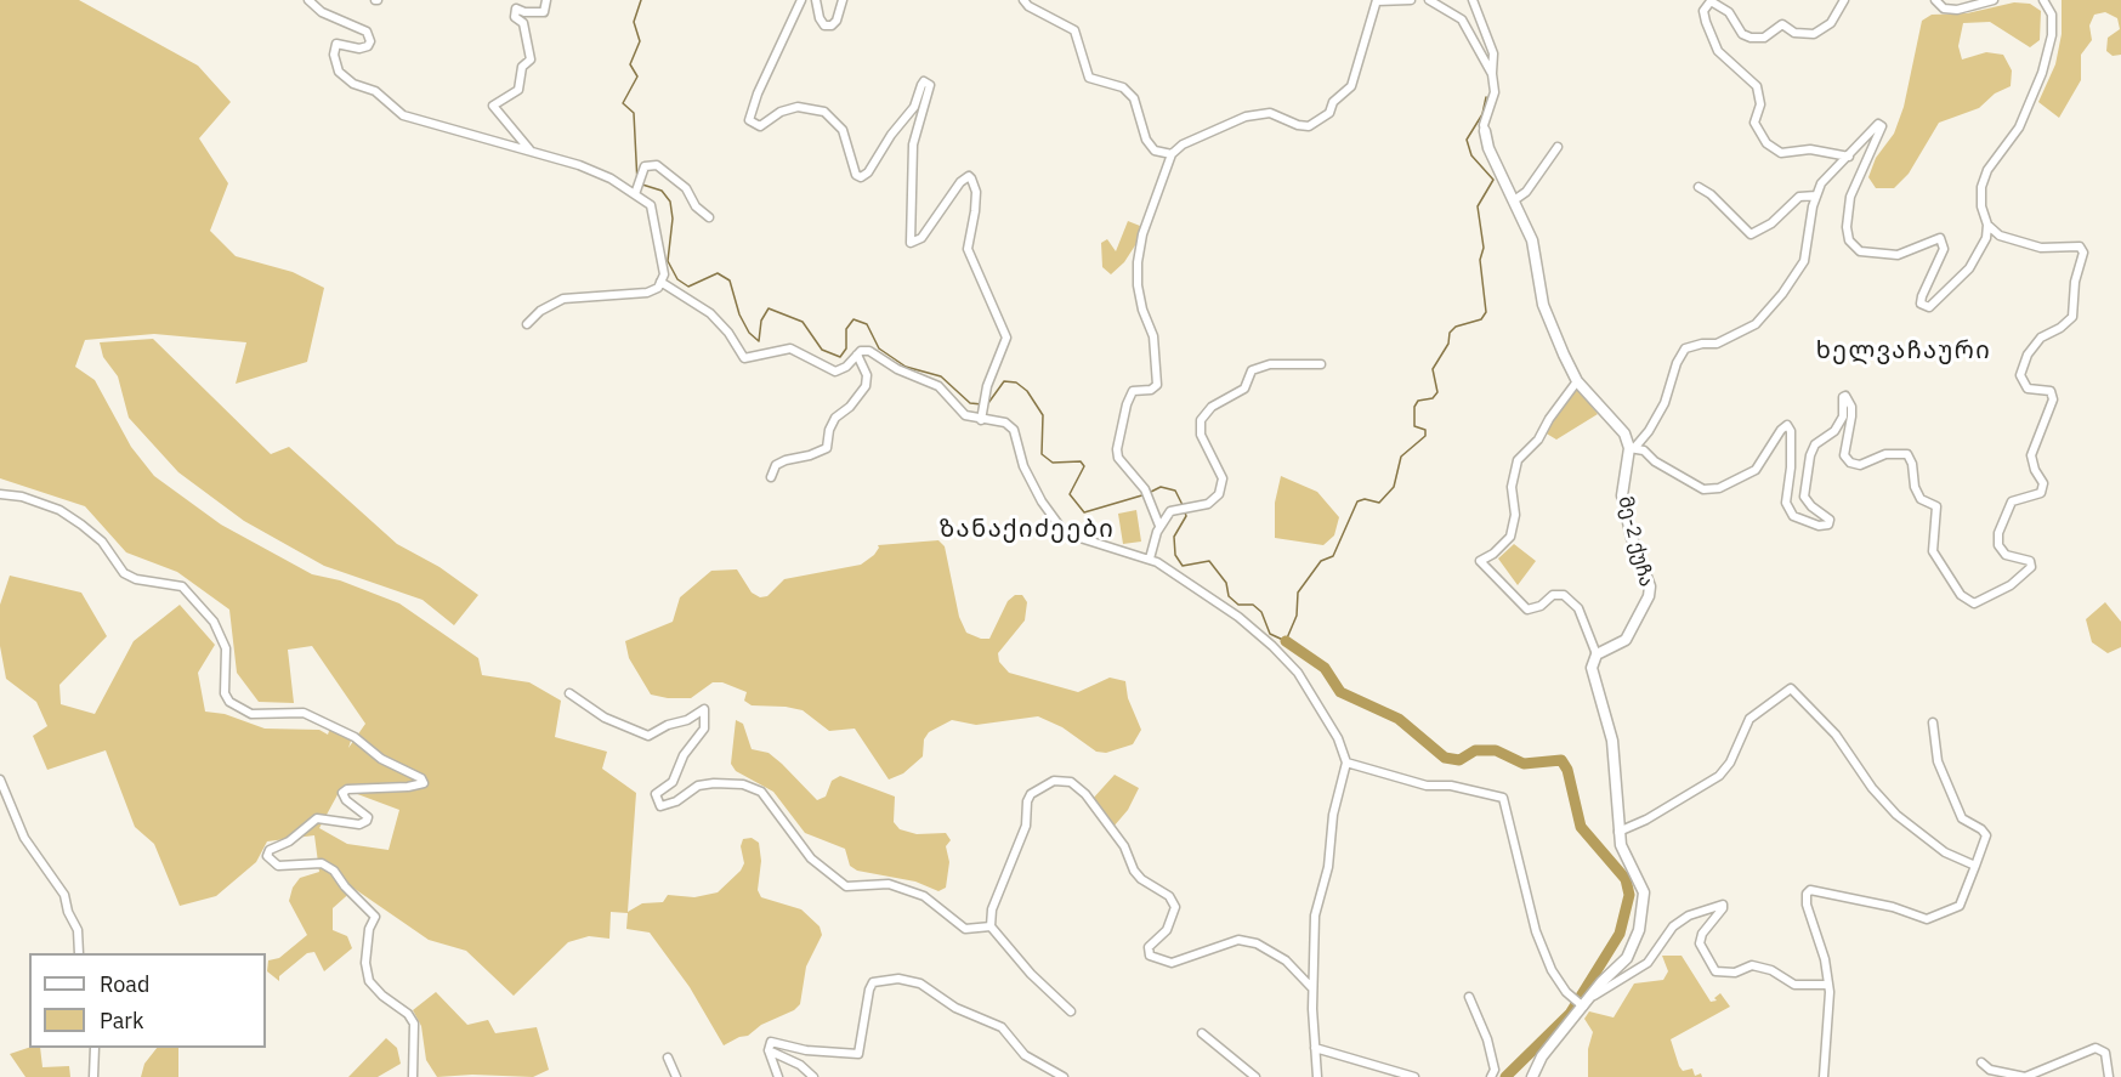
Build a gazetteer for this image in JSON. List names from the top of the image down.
{
  "streets": {
    "street": ["მე-2 ქუჩა"]
  },
  "districts": ["ხელვაჩაური", "ზანაქიძეები"],
  "legend": ["Road", "Park"]
}
